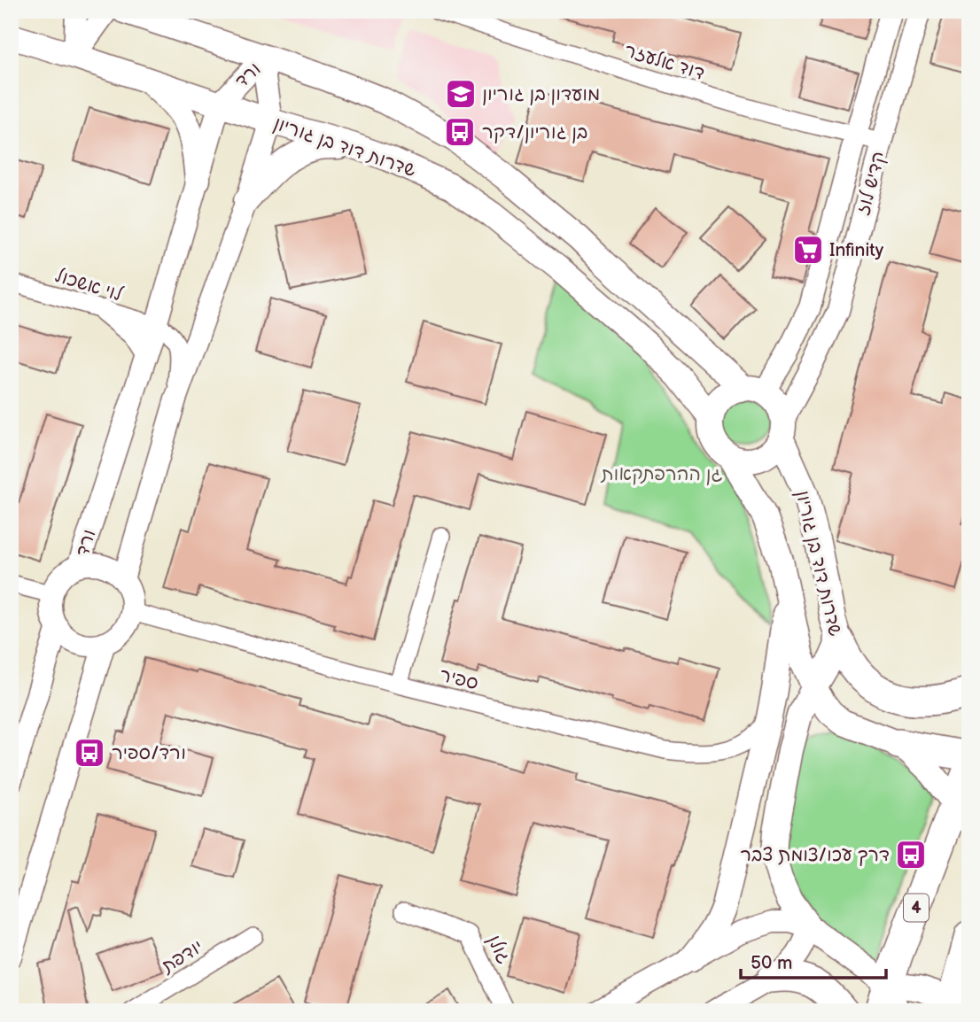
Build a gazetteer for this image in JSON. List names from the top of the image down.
{
  "streets": {
    "highway": ["4"],
    "main road": ["שדרות דוד בן גוריון"],
    "street": [
      "דוד אלעזר",
      "ורד",
      "קדיש לוז",
      "לוי אשכול",
      "ספיר",
      "גולן",
      "יודפת"
    ]
  },
  "crossings": [
    ["דוד אלעזר", "קדיש לוז"],
    ["ורד", "שדרות דוד בן גוריון"],
    ["ורד", "לוי אשכול"],
    ["ורד", "ספיר"],
    ["שדרות דוד בן גוריון", "קדיש לוז"],
    ["שדרות דוד בן גוריון", "4"]
  ],
  "parks": ["גן ההרפתקאות"],
  "places": {
    "school or university": ["מועדון בן גוריון"],
    "bus stop": ["בן גוריון/דקר", "ורד/ספיר", "דרך עכו/צומת צבר"],
    "supermarket": ["Infinity"]
  },
  "scale_bar": "50 m"
}
